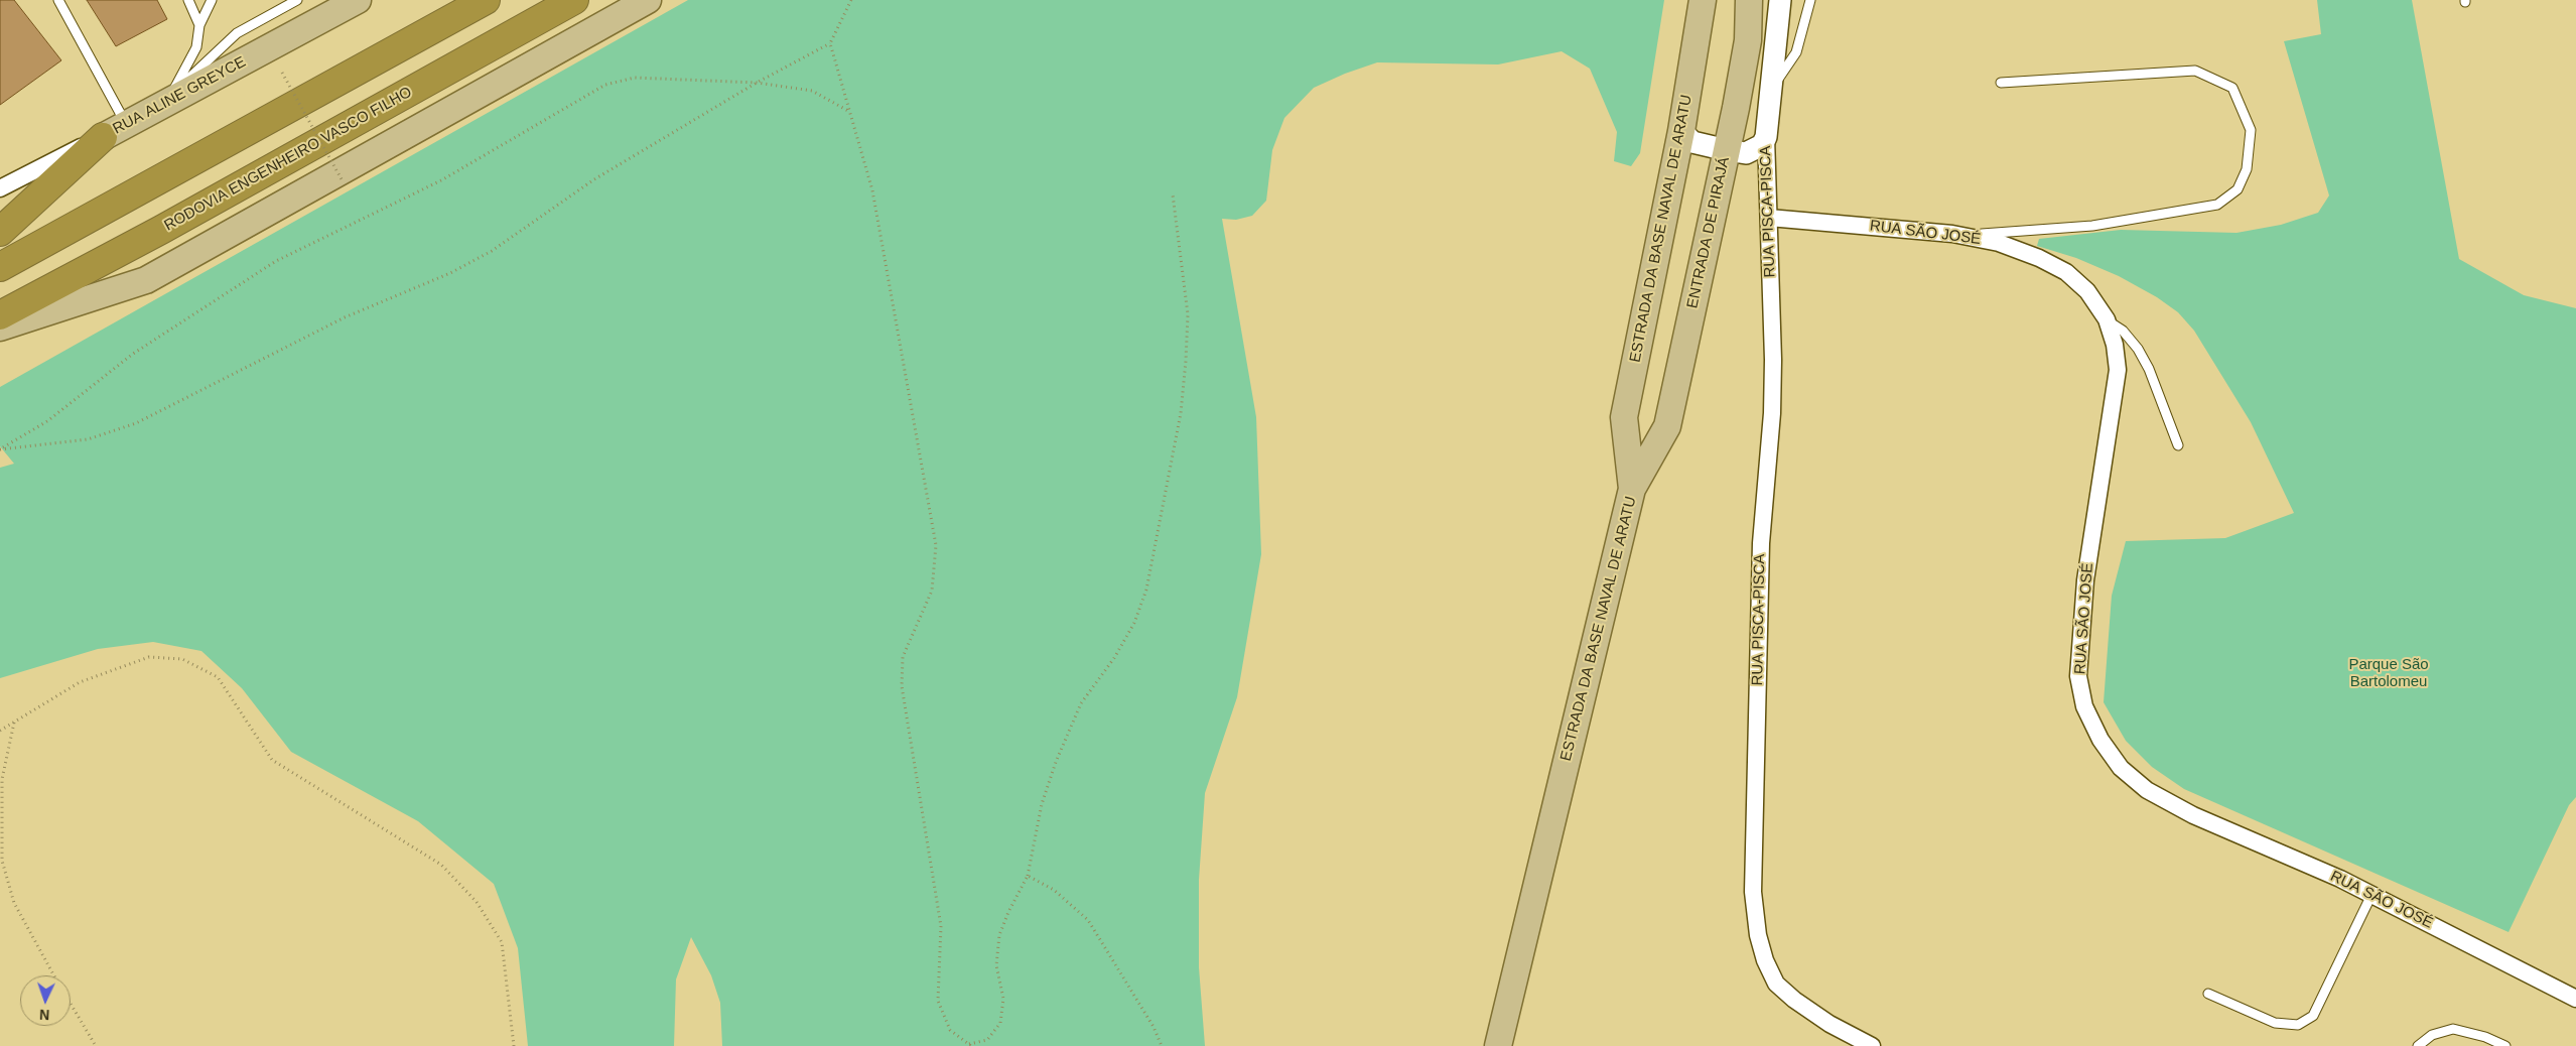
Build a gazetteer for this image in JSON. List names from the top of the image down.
{
  "streets": {
    "highway": ["RODOVIA ENGENHEIRO VASCO FILHO"],
    "main road": ["RUA ALINE GREYCE", "ESTRADA DA BASE NAVAL DE ARATU", "ENTRADA DE PIRAJÁ"],
    "street": ["RUA PISCA-PISCA", "RUA SÃO JOSÉ"]
  },
  "crossings": [
    ["RUA PISCA-PISCA", "ENTRADA DE PIRAJÁ"],
    ["RUA PISCA-PISCA", "RUA SÃO JOSÉ"],
    ["ESTRADA DA BASE NAVAL DE ARATU", "ENTRADA DE PIRAJÁ"]
  ],
  "parks": ["Parque São Bartolomeu"],
  "north": "bottom"
}
